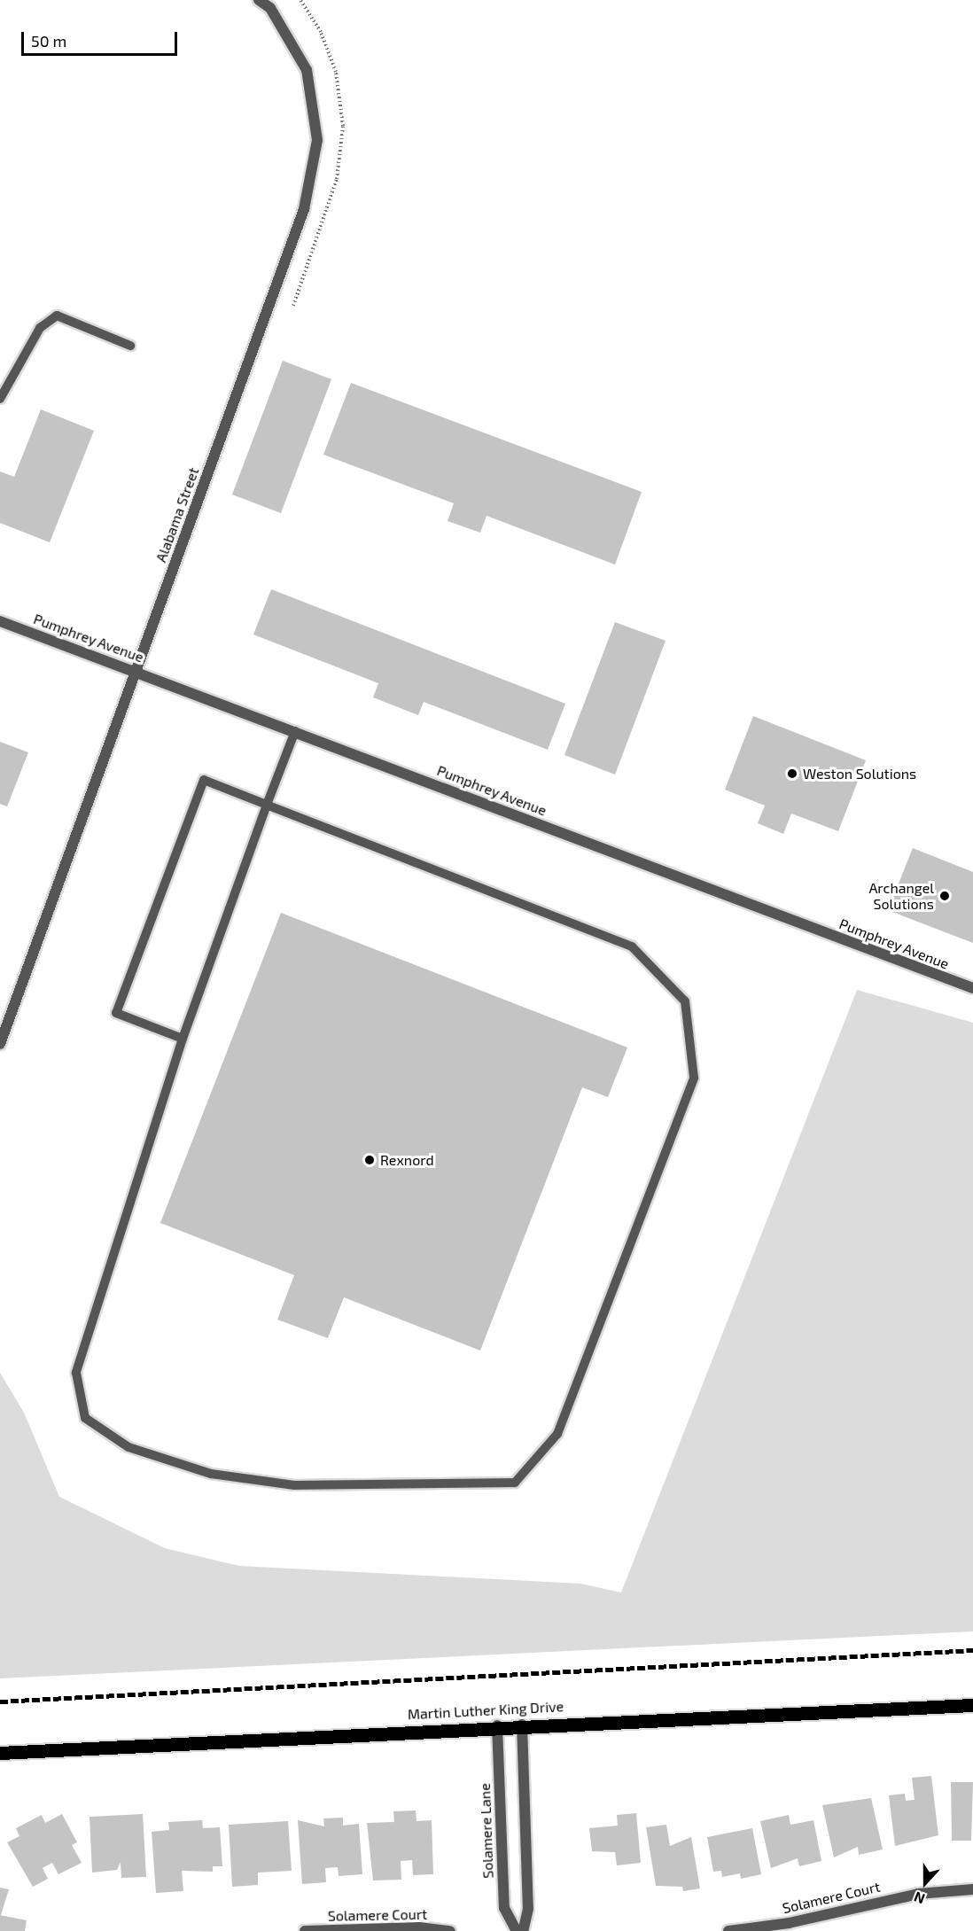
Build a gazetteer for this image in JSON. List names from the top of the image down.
{
  "streets": {
    "main road": ["Martin Luther King Drive"],
    "street": [
      "Alabama Street",
      "Pumphrey Avenue",
      "Solamere Lane",
      "Solamere Court"
    ]
  },
  "crossings": [
    ["Alabama Street", "Pumphrey Avenue"],
    ["Martin Luther King Drive", "Solamere Lane"]
  ],
  "places": ["Weston Solutions", "Archangel Solutions", "Rexnord"],
  "scale_bar": "50 m",
  "north": "bottom"
}
